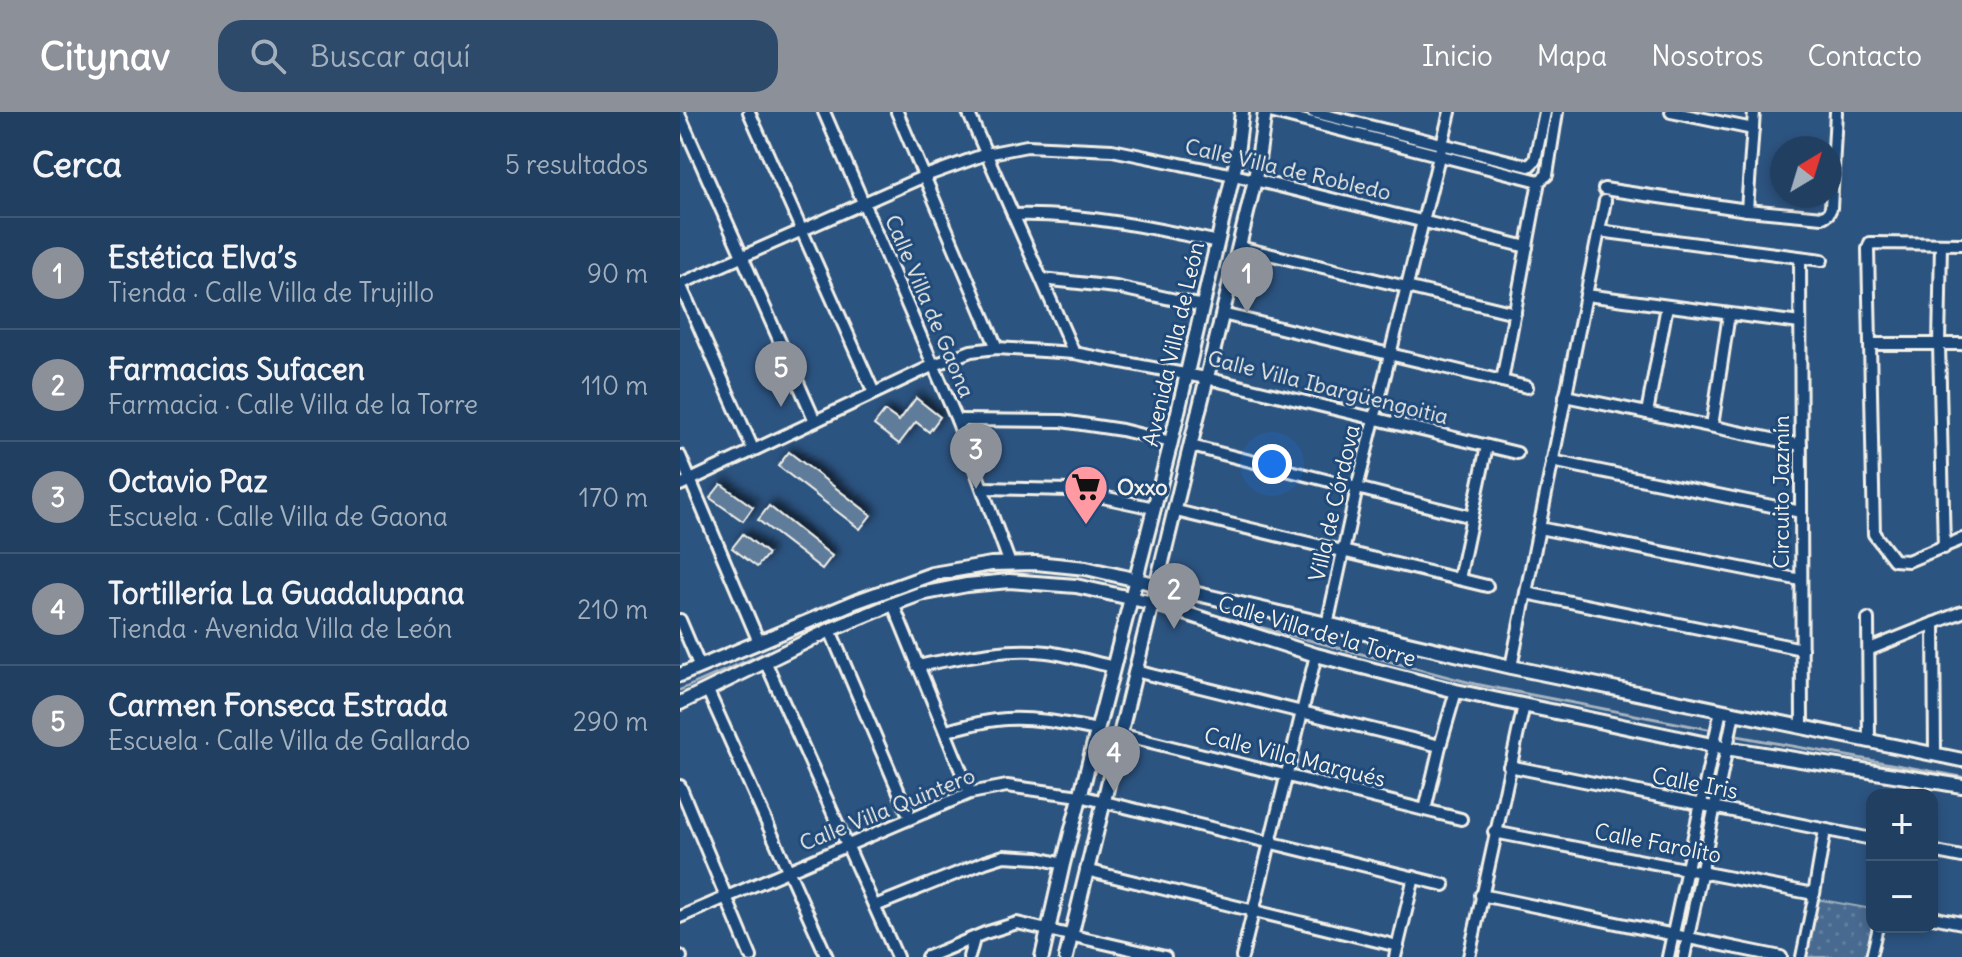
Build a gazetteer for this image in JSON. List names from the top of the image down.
{
  "streets": {
    "street": [
      "Calle Villa de Robledo",
      "Calle Villa de Gaona",
      "Avenida Villa de León",
      "Calle Villa Ibargüengoitia",
      "Circuito Jazmín",
      "Villa de Córdova",
      "Calle Villa de la Torre",
      "Calle Villa Marqués",
      "Calle Iris",
      "Calle Villa Quintero",
      "Calle Farolito"
    ]
  },
  "crossings": [
    ["Calle Villa de Robledo", "Calle Villa de Gaona"],
    ["Calle Villa de Robledo", "Avenida Villa de León"],
    ["Calle Villa de Robledo", "Villa de Córdova"],
    ["Calle Villa de Gaona", "Calle Villa Ibargüengoitia"],
    ["Calle Villa de Gaona", "Calle Villa de la Torre"],
    ["Avenida Villa de León", "Calle Villa Ibargüengoitia"],
    ["Avenida Villa de León", "Calle Villa de la Torre"],
    ["Avenida Villa de León", "Calle Villa Marqués"],
    ["Avenida Villa de León", "Calle Villa Quintero"],
    ["Calle Villa Ibargüengoitia", "Villa de Córdova"],
    ["Circuito Jazmín", "Calle Villa de la Torre"],
    ["Villa de Córdova", "Calle Villa de la Torre"]
  ],
  "places": {
    "supermarket": ["Oxxo"]
  },
  "north": "top right",
  "page": {
    "header": "Citynav",
    "search": "Buscar aquí",
    "nav": [
      "Inicio",
      "Mapa",
      "Nosotros",
      "Contacto"
    ],
    "heading": ["Cerca", "5 resultados"],
    "list": [
      {
        "mark": "1",
        "name": "Estética Elva’s",
        "note": "Tienda · Calle Villa de Trujillo",
        "value": "90 m"
      },
      {
        "mark": "2",
        "name": "Farmacias Sufacen",
        "note": "Farmacia · Calle Villa de la Torre",
        "value": "110 m"
      },
      {
        "mark": "3",
        "name": "Octavio Paz",
        "note": "Escuela · Calle Villa de Gaona",
        "value": "170 m"
      },
      {
        "mark": "4",
        "name": "Tortillería La Guadalupana",
        "note": "Tienda · Avenida Villa de León",
        "value": "210 m"
      },
      {
        "mark": "5",
        "name": "Carmen Fonseca Estrada",
        "note": "Escuela · Calle Villa de Gallardo",
        "value": "290 m"
      }
    ],
    "pins": [
      "1",
      "5",
      "3",
      "2",
      "4"
    ],
    "map_buttons": ["+", "−"]
  }
}
